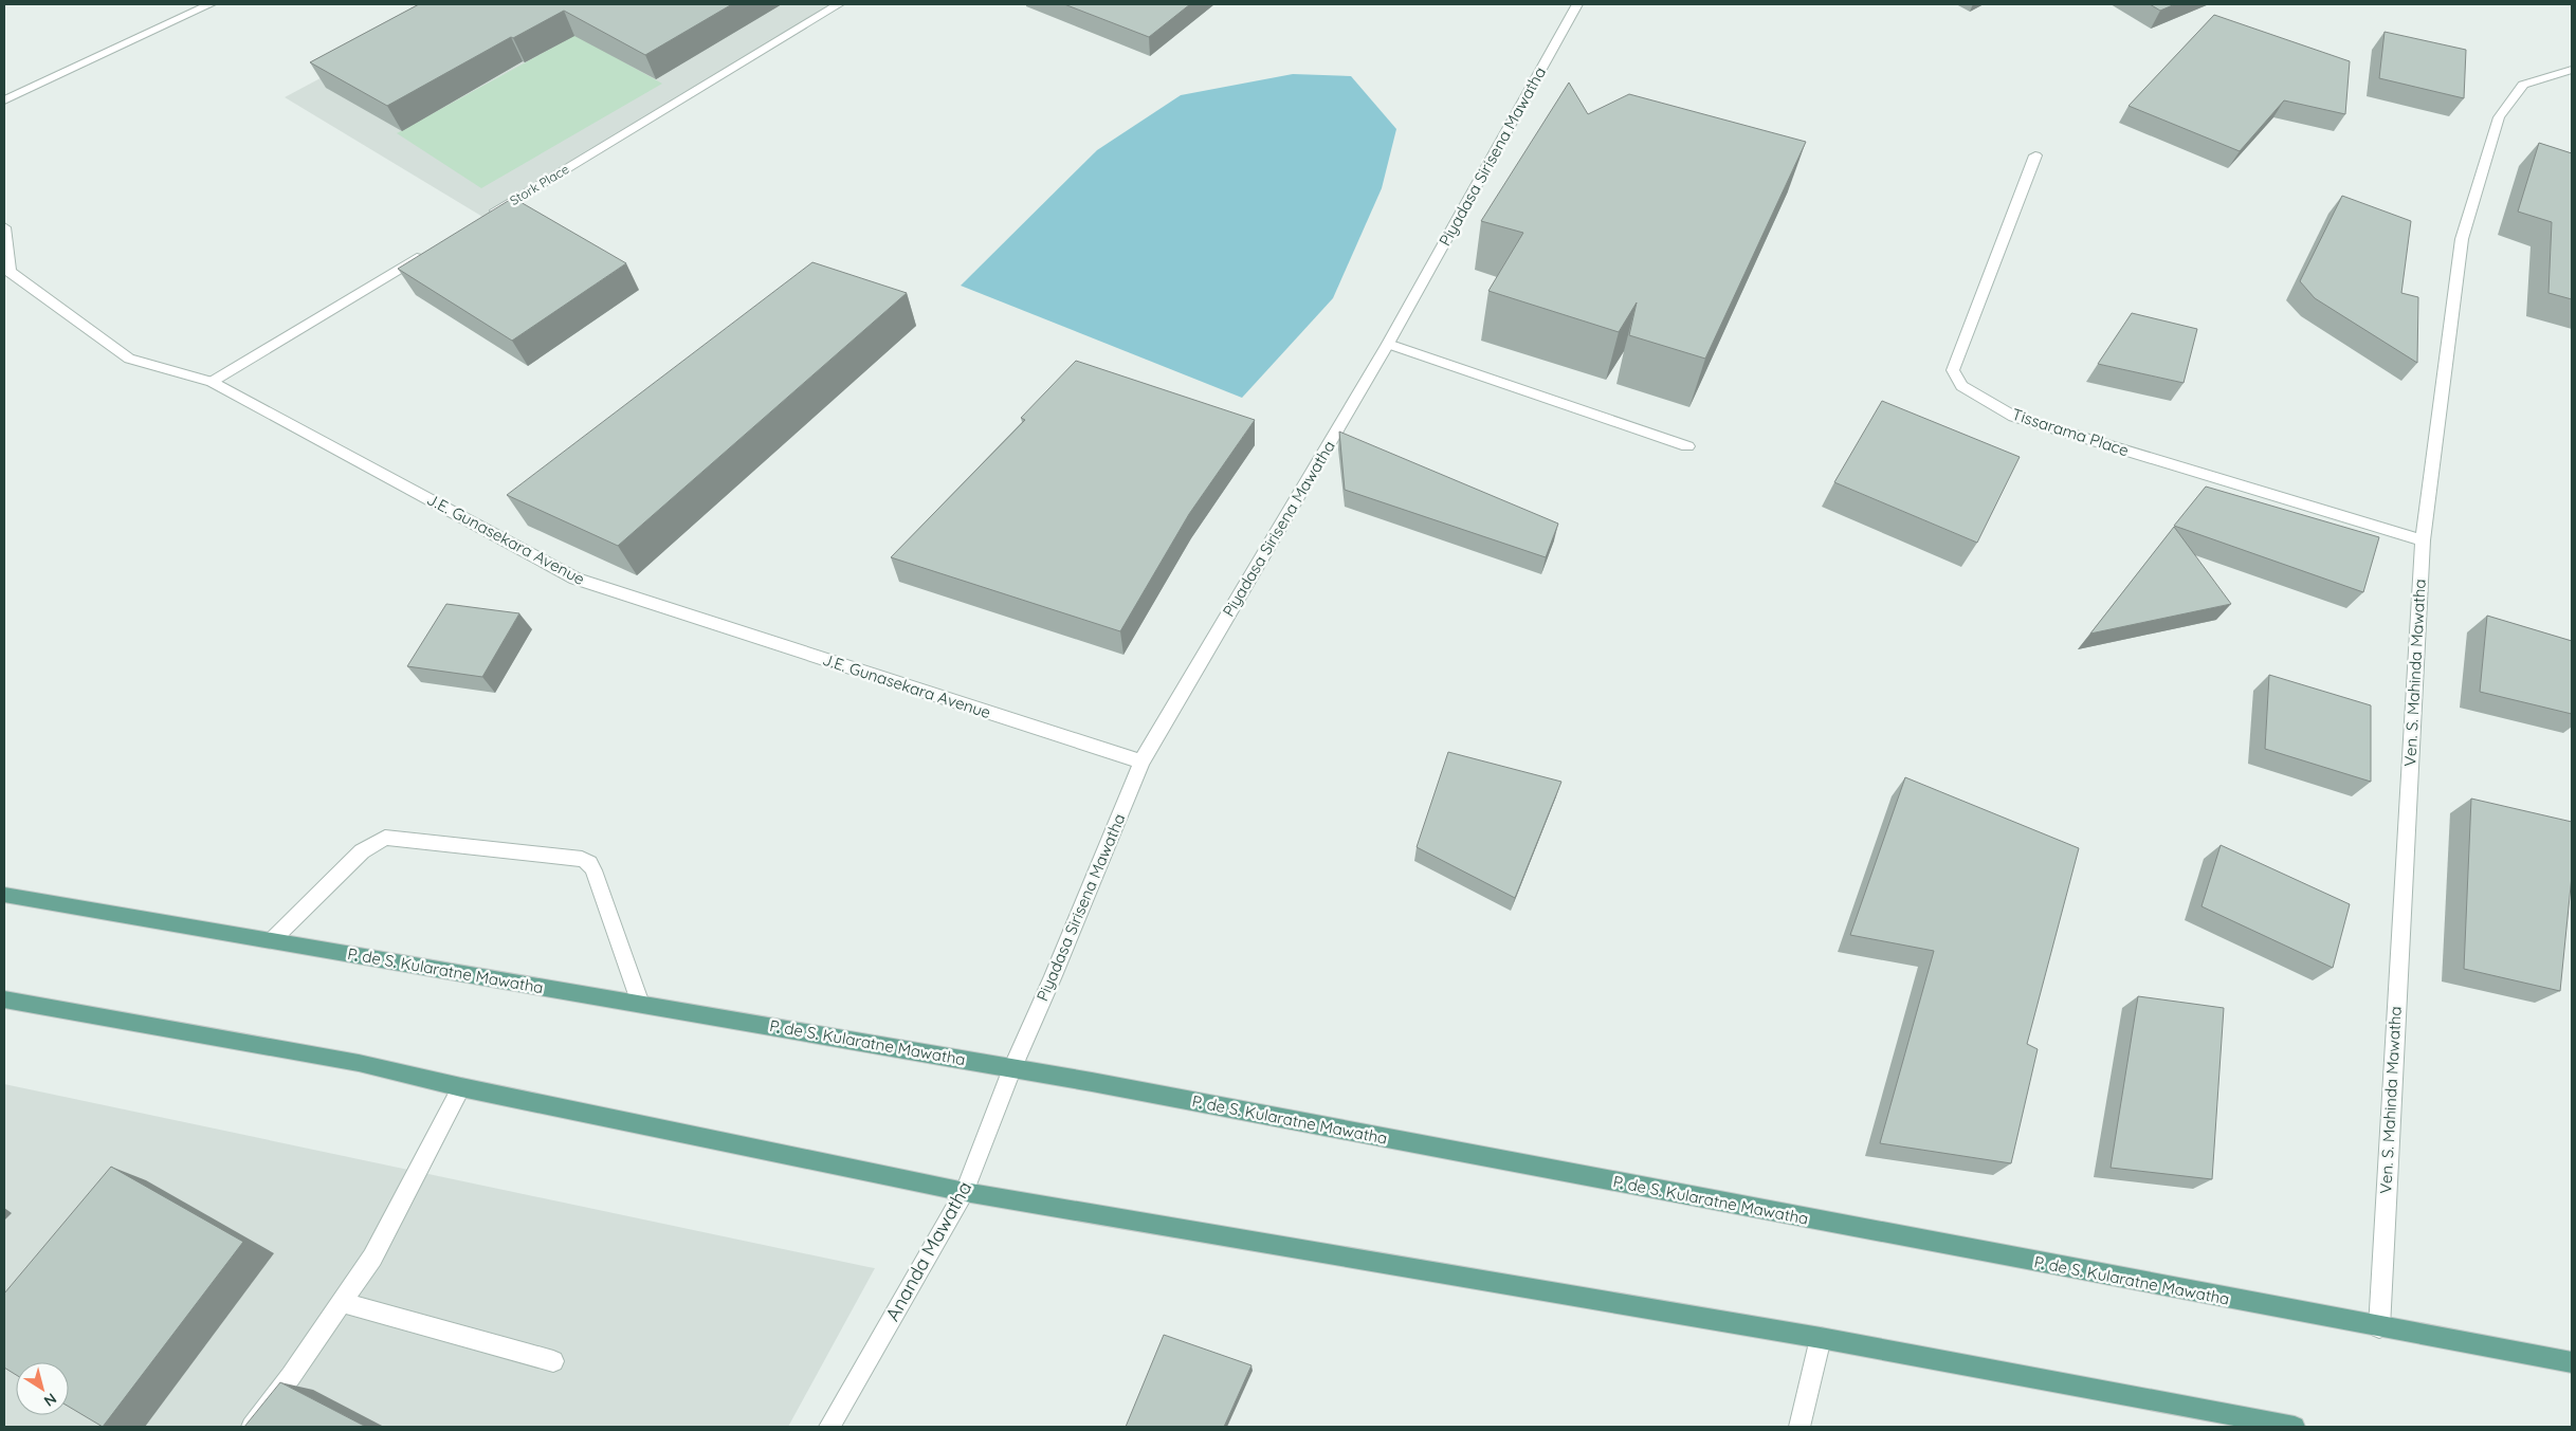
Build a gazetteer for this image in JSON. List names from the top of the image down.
{
  "streets": {
    "main road": ["P. de S. Kularatne Mawatha"],
    "street": [
      "Piyadasa Sirisena Mawatha",
      "Stork Place",
      "Tissarama Place",
      "J.E. Gunasekara Avenue",
      "Ven. S. Mahinda Mawatha",
      "Ananda Mawatha"
    ]
  },
  "crossings": [
    ["Piyadasa Sirisena Mawatha", "J.E. Gunasekara Avenue"],
    ["Piyadasa Sirisena Mawatha", "P. de S. Kularatne Mawatha"],
    ["Piyadasa Sirisena Mawatha", "Ananda Mawatha"],
    ["Tissarama Place", "Ven. S. Mahinda Mawatha"],
    ["Ven. S. Mahinda Mawatha", "P. de S. Kularatne Mawatha"],
    ["P. de S. Kularatne Mawatha", "Ananda Mawatha"]
  ],
  "north": "bottom right"
}
